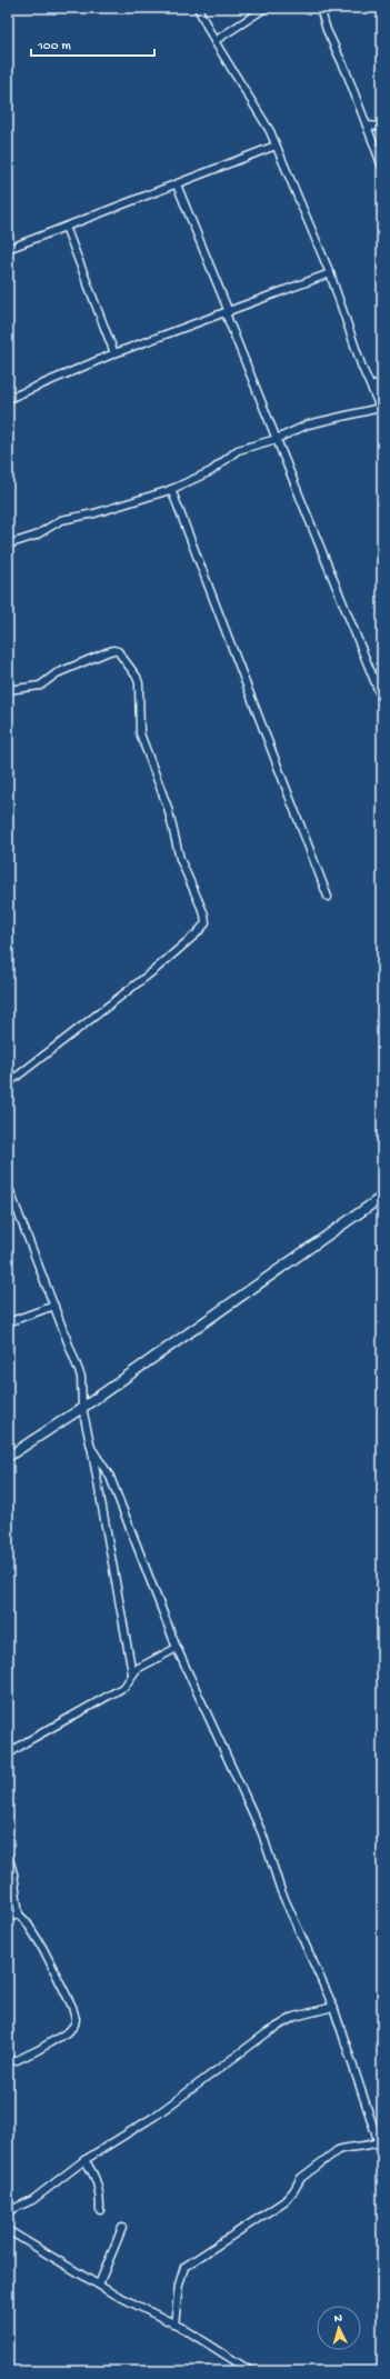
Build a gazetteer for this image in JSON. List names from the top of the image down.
{
  "scale_bar": "100 m",
  "north": "top"
}
